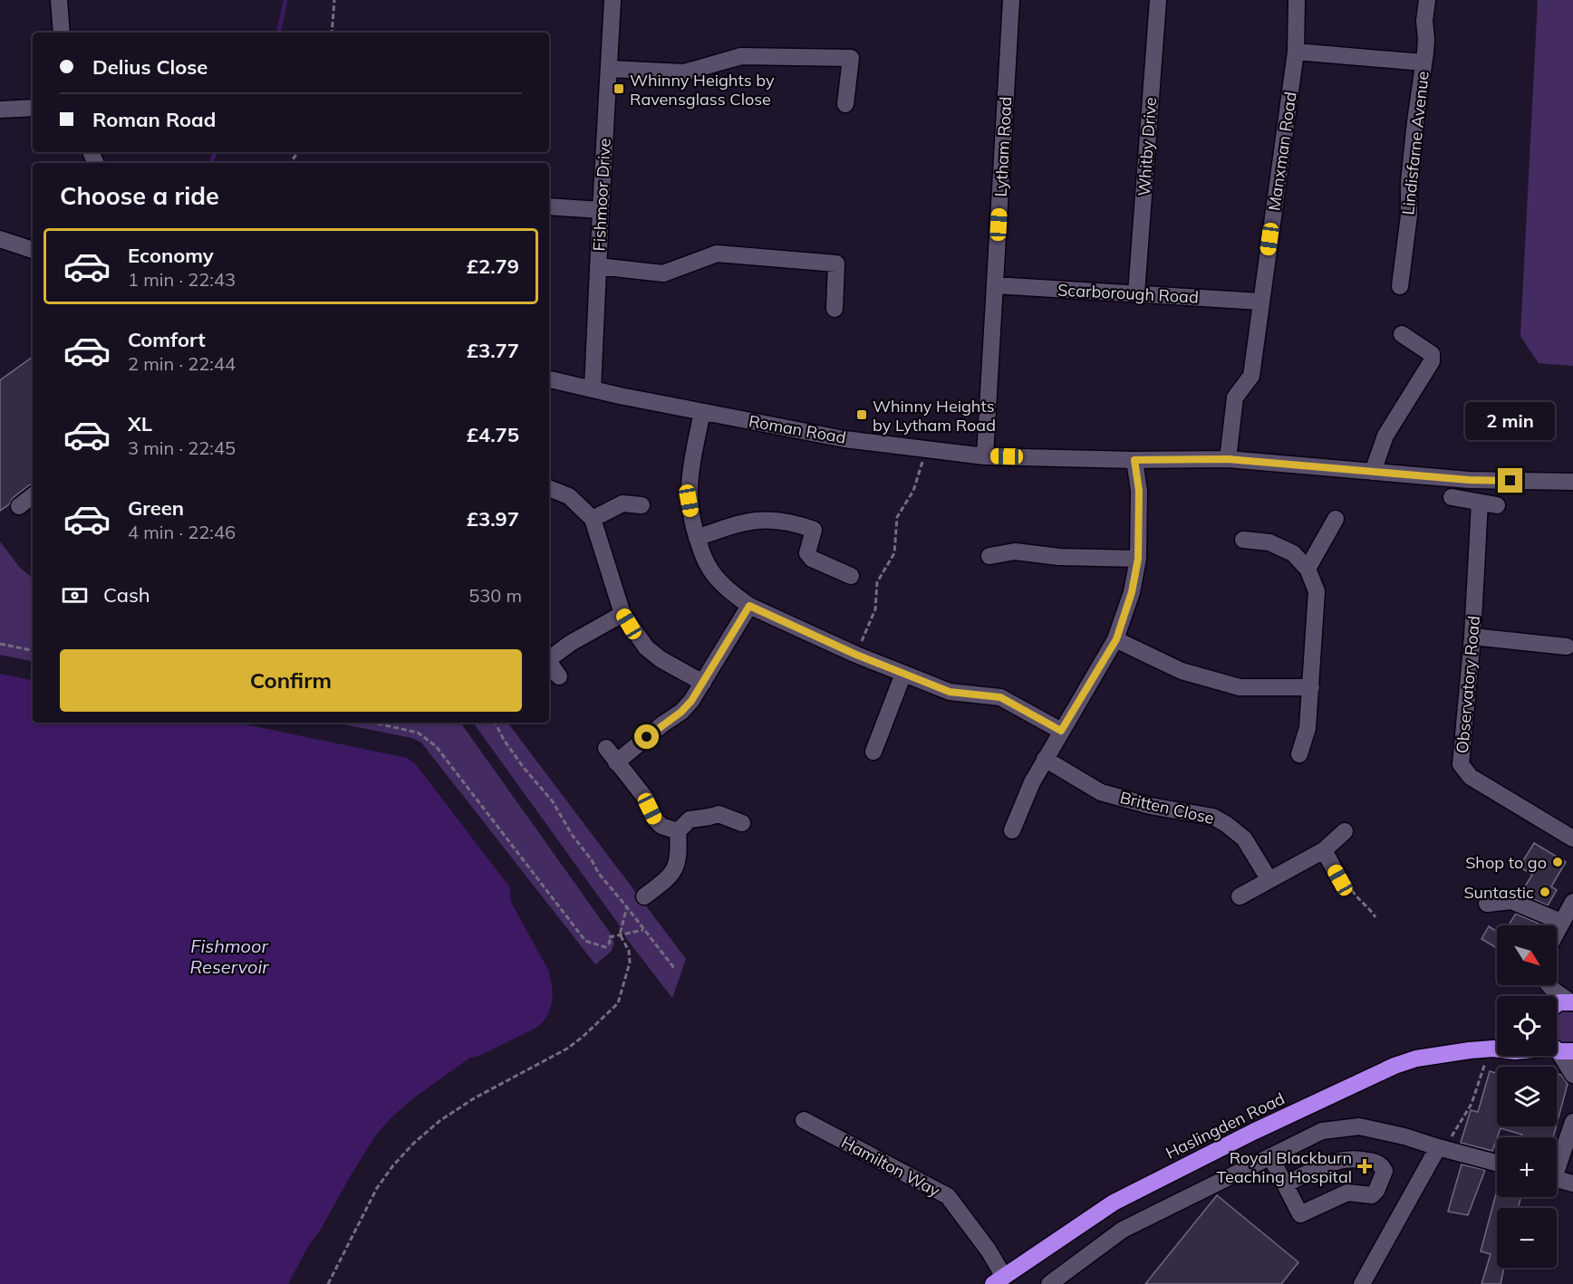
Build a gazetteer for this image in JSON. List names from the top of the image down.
{
  "streets": {
    "highway": ["Haslingden Road"],
    "street": [
      "Lindisfarne Avenue",
      "Lytham Road",
      "Whitby Drive",
      "Manxman Road",
      "Fishmoor Drive",
      "Scarborough Road",
      "Roman Road",
      "Observatory Road",
      "Britten Close",
      "Hamilton Way"
    ]
  },
  "crossings": [
    ["Lytham Road", "Scarborough Road"],
    ["Lytham Road", "Roman Road"],
    ["Whitby Drive", "Scarborough Road"],
    ["Manxman Road", "Scarborough Road"],
    ["Manxman Road", "Roman Road"],
    ["Fishmoor Drive", "Roman Road"],
    ["Haslingden Road", "Hamilton Way"]
  ],
  "water": ["Fishmoor Reservoir"],
  "places": {
    "transit": ["Whinny Heights by Ravensglass Close", "Whinny Heights by Lytham Road"],
    "other": ["Shop to go", "Suntastic"],
    "health": ["Royal Blackburn Teaching Hospital"]
  },
  "north": "bottom right",
  "page": {
    "banner": ["Delius Close", "Roman Road"],
    "heading": "Choose a ride",
    "list": [
      {
        "name": "Economy",
        "note": "1 min · 22:43",
        "value": "£2.79"
      },
      {
        "name": "Comfort",
        "note": "2 min · 22:44",
        "value": "£3.77"
      },
      {
        "name": "XL",
        "note": "3 min · 22:45",
        "value": "£4.75"
      },
      {
        "name": "Green",
        "note": "4 min · 22:46",
        "value": "£3.97"
      }
    ],
    "bubble": "2 min",
    "pay": ["Cash", "530 m"],
    "buttons": "Confirm",
    "map_buttons": ["+", "−"]
  }
}
